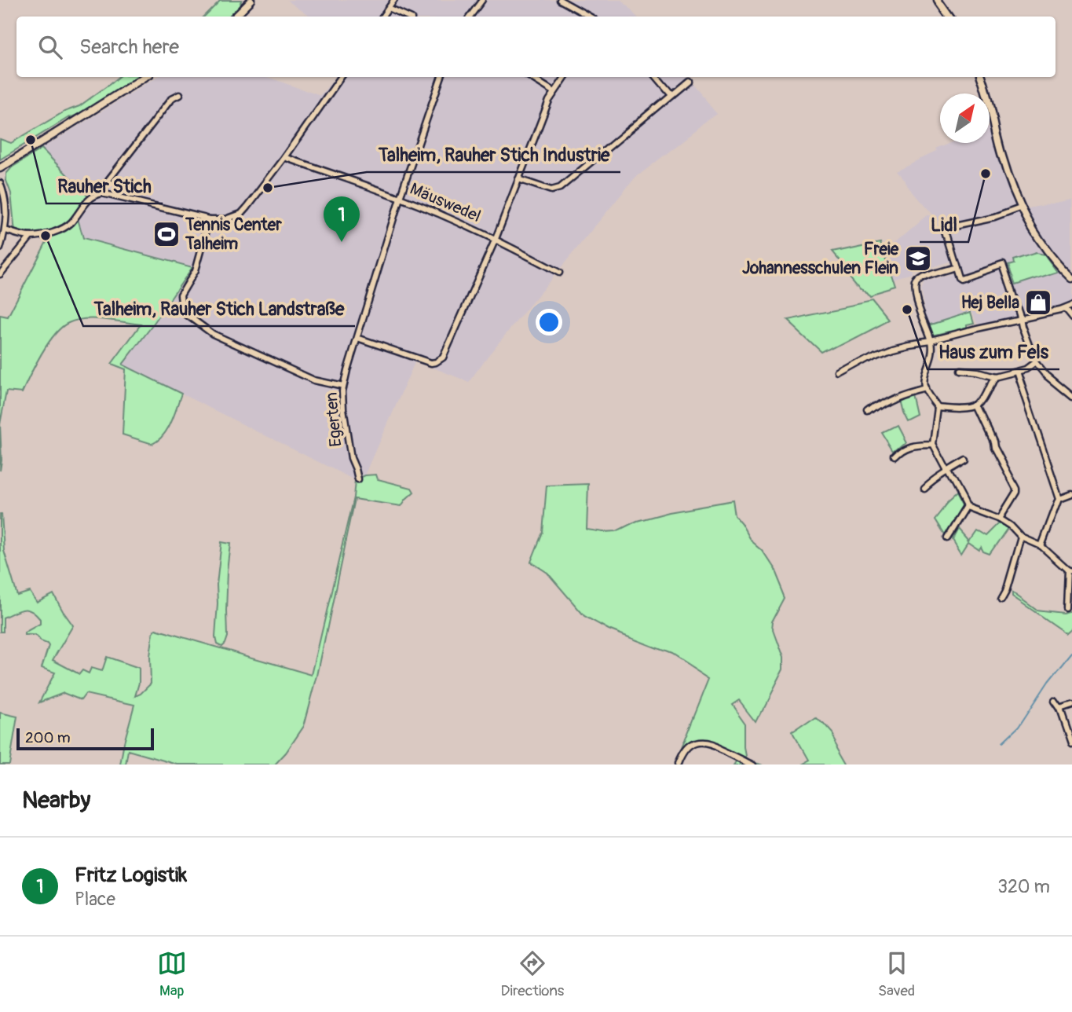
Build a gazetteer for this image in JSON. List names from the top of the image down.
{
  "streets": {
    "street": ["Mäuswedel", "Egerten"]
  },
  "crossings": [
    ["Mäuswedel", "Egerten"]
  ],
  "places": {
    "other": [
      "Rauher Stich",
      "Lidl",
      "Talheim, Rauher Stich Industrie",
      "Talheim, Rauher Stich Landstraße",
      "Haus zum Fels"
    ],
    "sports": ["Tennis Center Talheim"],
    "school or university": ["Freie Johannesschulen Flein"],
    "shop": ["Hej Bella"]
  },
  "scale_bar": "200 m",
  "north": "top right",
  "page": {
    "search": "Search here",
    "pins": "1",
    "scale": "200 m",
    "heading": "Nearby",
    "list": [
      {
        "mark": "1",
        "name": "Fritz Logistik",
        "note": "Place",
        "value": "320 m"
      }
    ],
    "nav": ["Map", "Directions", "Saved"]
  }
}
